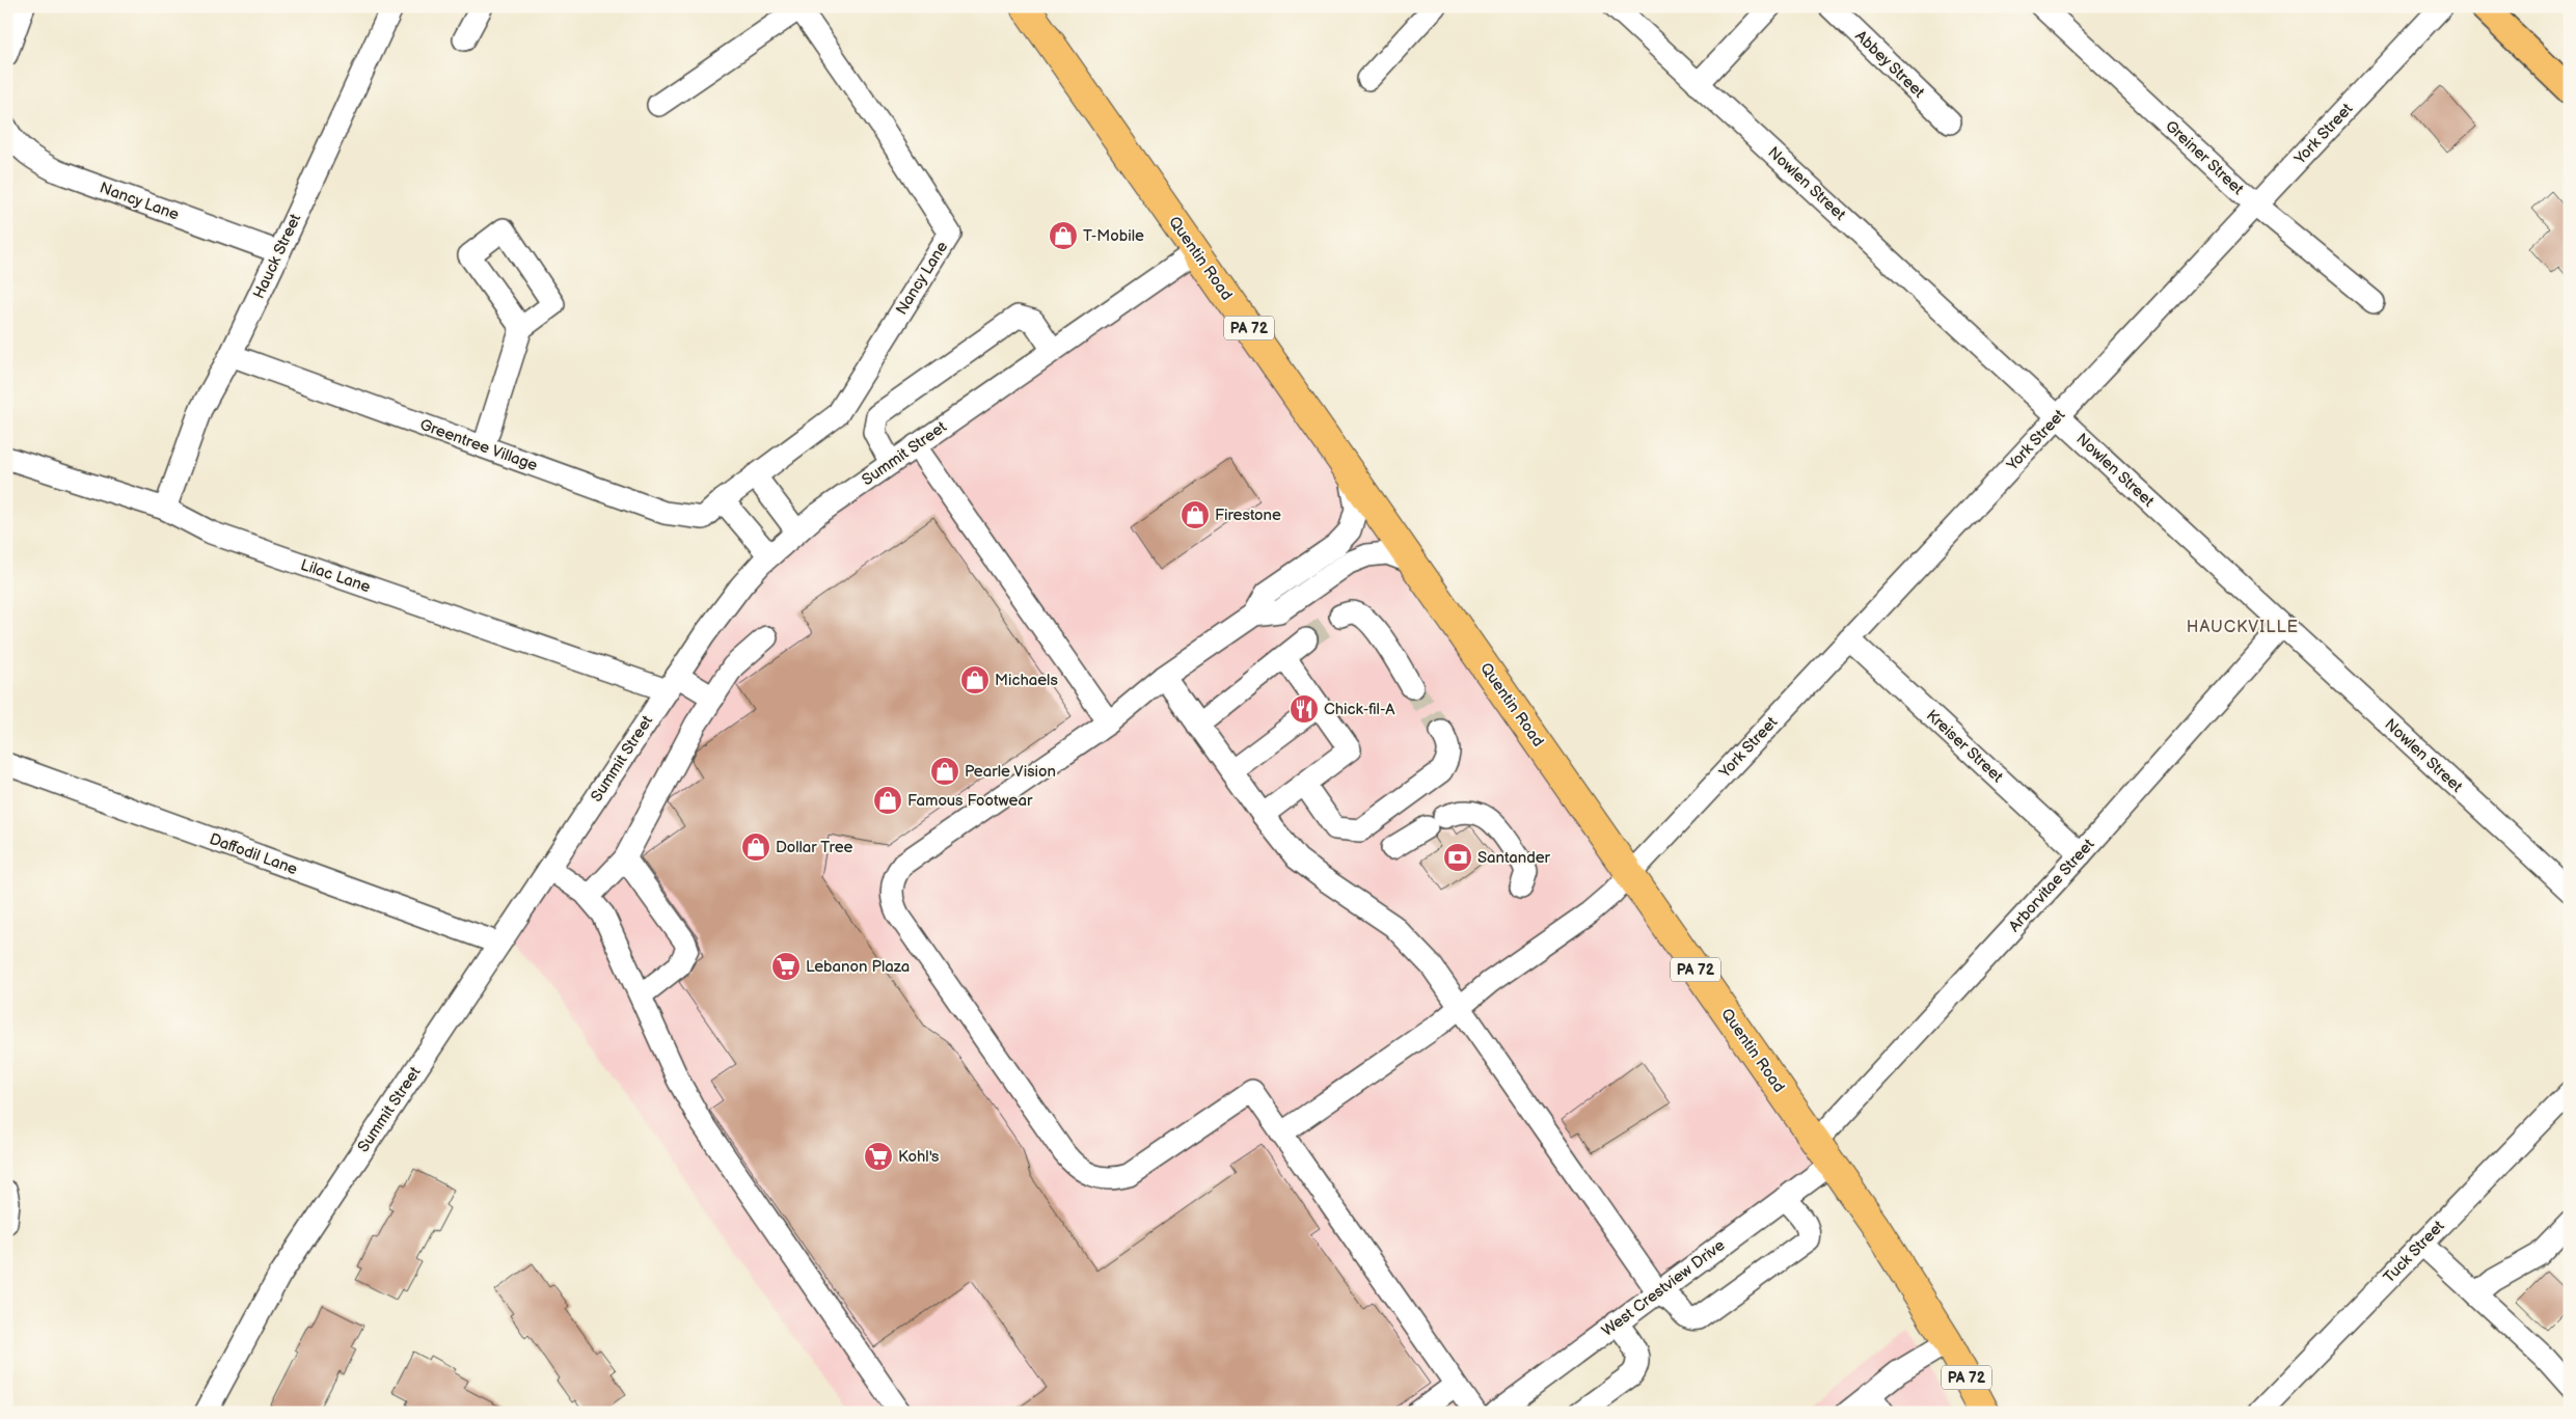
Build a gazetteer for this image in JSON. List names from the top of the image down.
{
  "streets": {
    "highway": ["Quentin Road", "PA 72"],
    "street": [
      "Abbey Street",
      "York Street",
      "Greiner Street",
      "Nowlen Street",
      "Nancy Lane",
      "Hauck Street",
      "Greentree Village",
      "Summit Street",
      "Lilac Lane",
      "Kreiser Street",
      "Daffodil Lane",
      "Arborvitae Street",
      "Tuck Street",
      "West Crestview Drive"
    ]
  },
  "crossings": [
    ["York Street", "Greiner Street"],
    ["York Street", "Nowlen Street"],
    ["York Street", "Quentin Road"],
    ["York Street", "Kreiser Street"],
    ["Nowlen Street", "Arborvitae Street"],
    ["Nancy Lane", "Hauck Street"],
    ["Nancy Lane", "Greentree Village"],
    ["Hauck Street", "Greentree Village"],
    ["Hauck Street", "Lilac Lane"],
    ["Quentin Road", "Summit Street"],
    ["Quentin Road", "Arborvitae Street"],
    ["Quentin Road", "West Crestview Drive"],
    ["Summit Street", "Lilac Lane"],
    ["Summit Street", "Daffodil Lane"],
    ["Kreiser Street", "Arborvitae Street"],
    ["Arborvitae Street", "West Crestview Drive"]
  ],
  "districts": ["HAUCKVILLE"],
  "places": {
    "shop": [
      "T-Mobile",
      "Firestone",
      "Michaels",
      "Pearle Vision",
      "Famous Footwear",
      "Dollar Tree"
    ],
    "restaurant": ["Chick-fil-A"],
    "bank": ["Santander"],
    "supermarket": ["Lebanon Plaza", "Kohl's"]
  }
}
